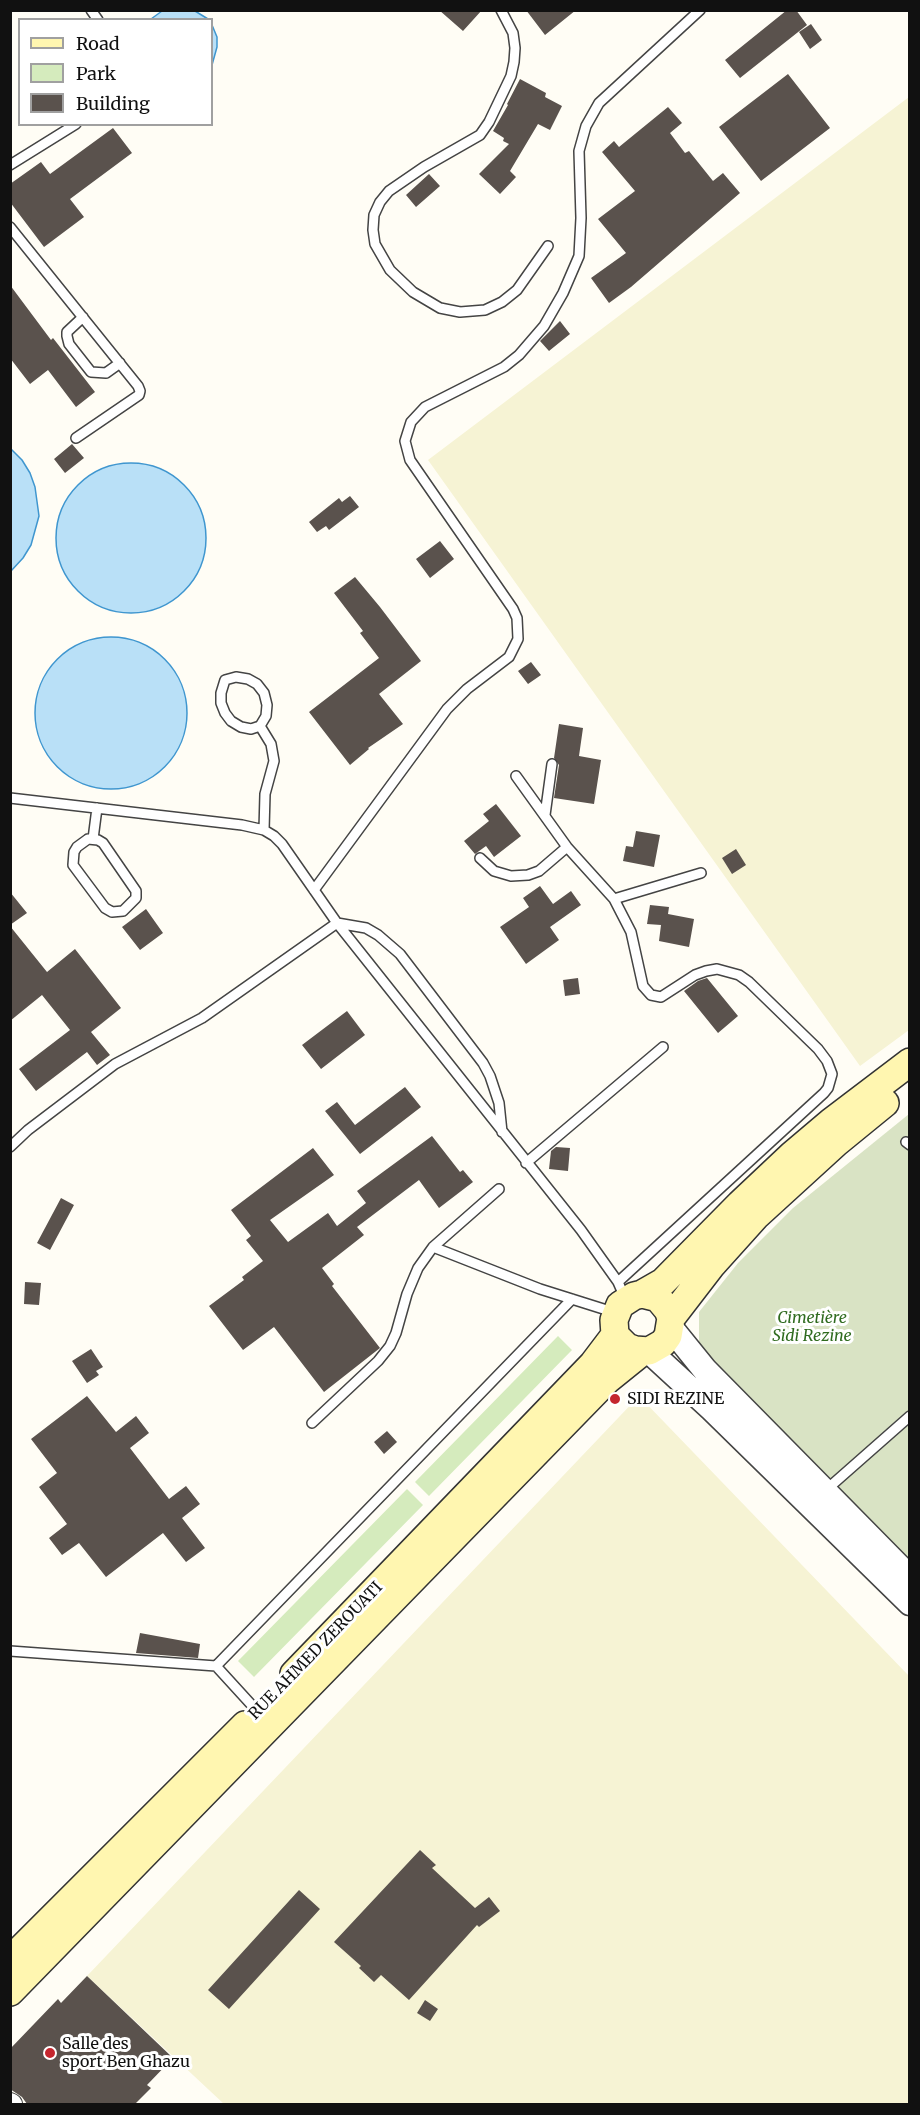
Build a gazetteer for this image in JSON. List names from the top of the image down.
{
  "streets": {
    "main road": ["RUE AHMED ZEROUATI"]
  },
  "parks": ["Cimetière Sidi Rezine"],
  "places": ["SIDI REZINE", "Salle des sport Ben Ghazu"],
  "legend": ["Road", "Park", "Building"]
}
